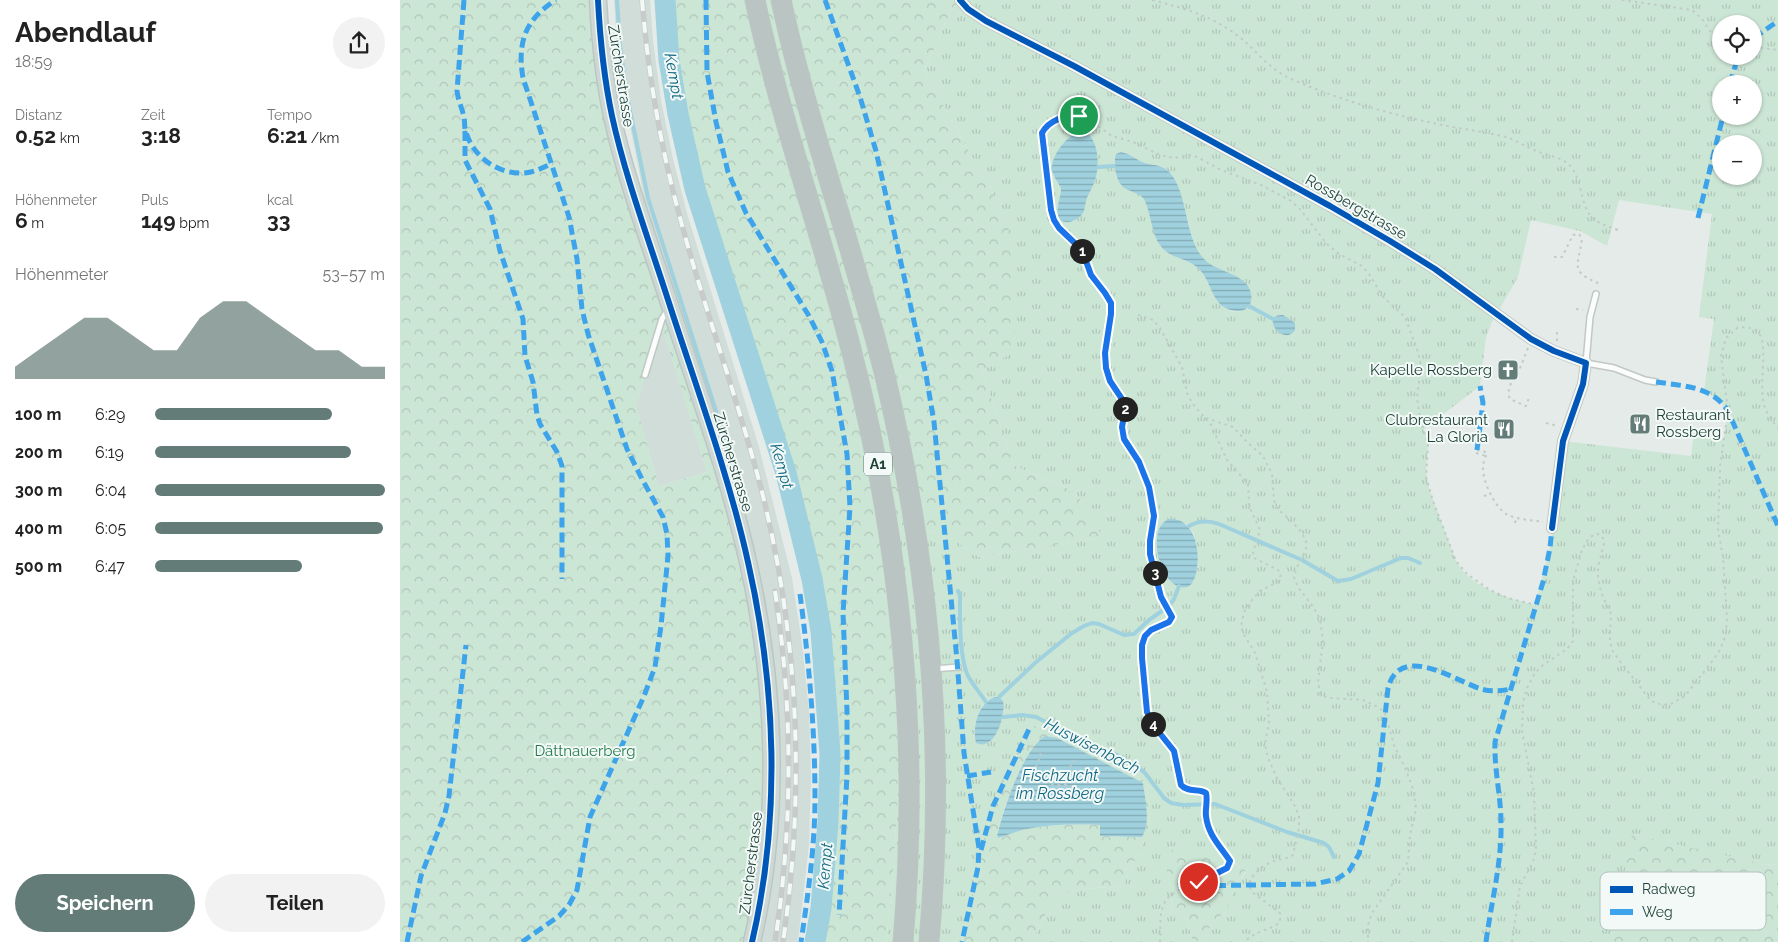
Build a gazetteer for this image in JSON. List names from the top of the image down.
{
  "streets": {
    "highway": ["A1"],
    "main road": ["Zürcherstrasse"],
    "street": ["Rossbergstrasse"]
  },
  "water": ["Kempt", "Huswisenbach", "Fischzucht im Rossberg"],
  "parks": ["Dättnauerberg"],
  "places": {
    "church": ["Kapelle Rossberg"],
    "restaurant": ["Restaurant Rossberg", "Clubrestaurant La Gloria"]
  },
  "legend": ["Radweg", "Weg"],
  "page": {
    "heading": ["Abendlauf", "18:59"],
    "map_buttons": ["+", "−"],
    "stats": [
      ["Distanz", "0.52 km"],
      ["Zeit", "3:18"],
      ["Tempo", "6:21 /km"],
      ["Höhenmeter", "6 m"],
      ["Puls", "149 bpm"],
      ["kcal", "33"]
    ],
    "pins": [
      "1",
      "2",
      "3",
      "4"
    ],
    "chart": ["Höhenmeter", "53–57 m"],
    "list": [
      {
        "name": "100 m",
        "note": "6:29"
      },
      {
        "name": "200 m",
        "note": "6:19"
      },
      {
        "name": "300 m",
        "note": "6:04"
      },
      {
        "name": "400 m",
        "note": "6:05"
      },
      {
        "name": "500 m",
        "note": "6:47"
      }
    ],
    "buttons": ["Speichern", "Teilen"]
  }
}
